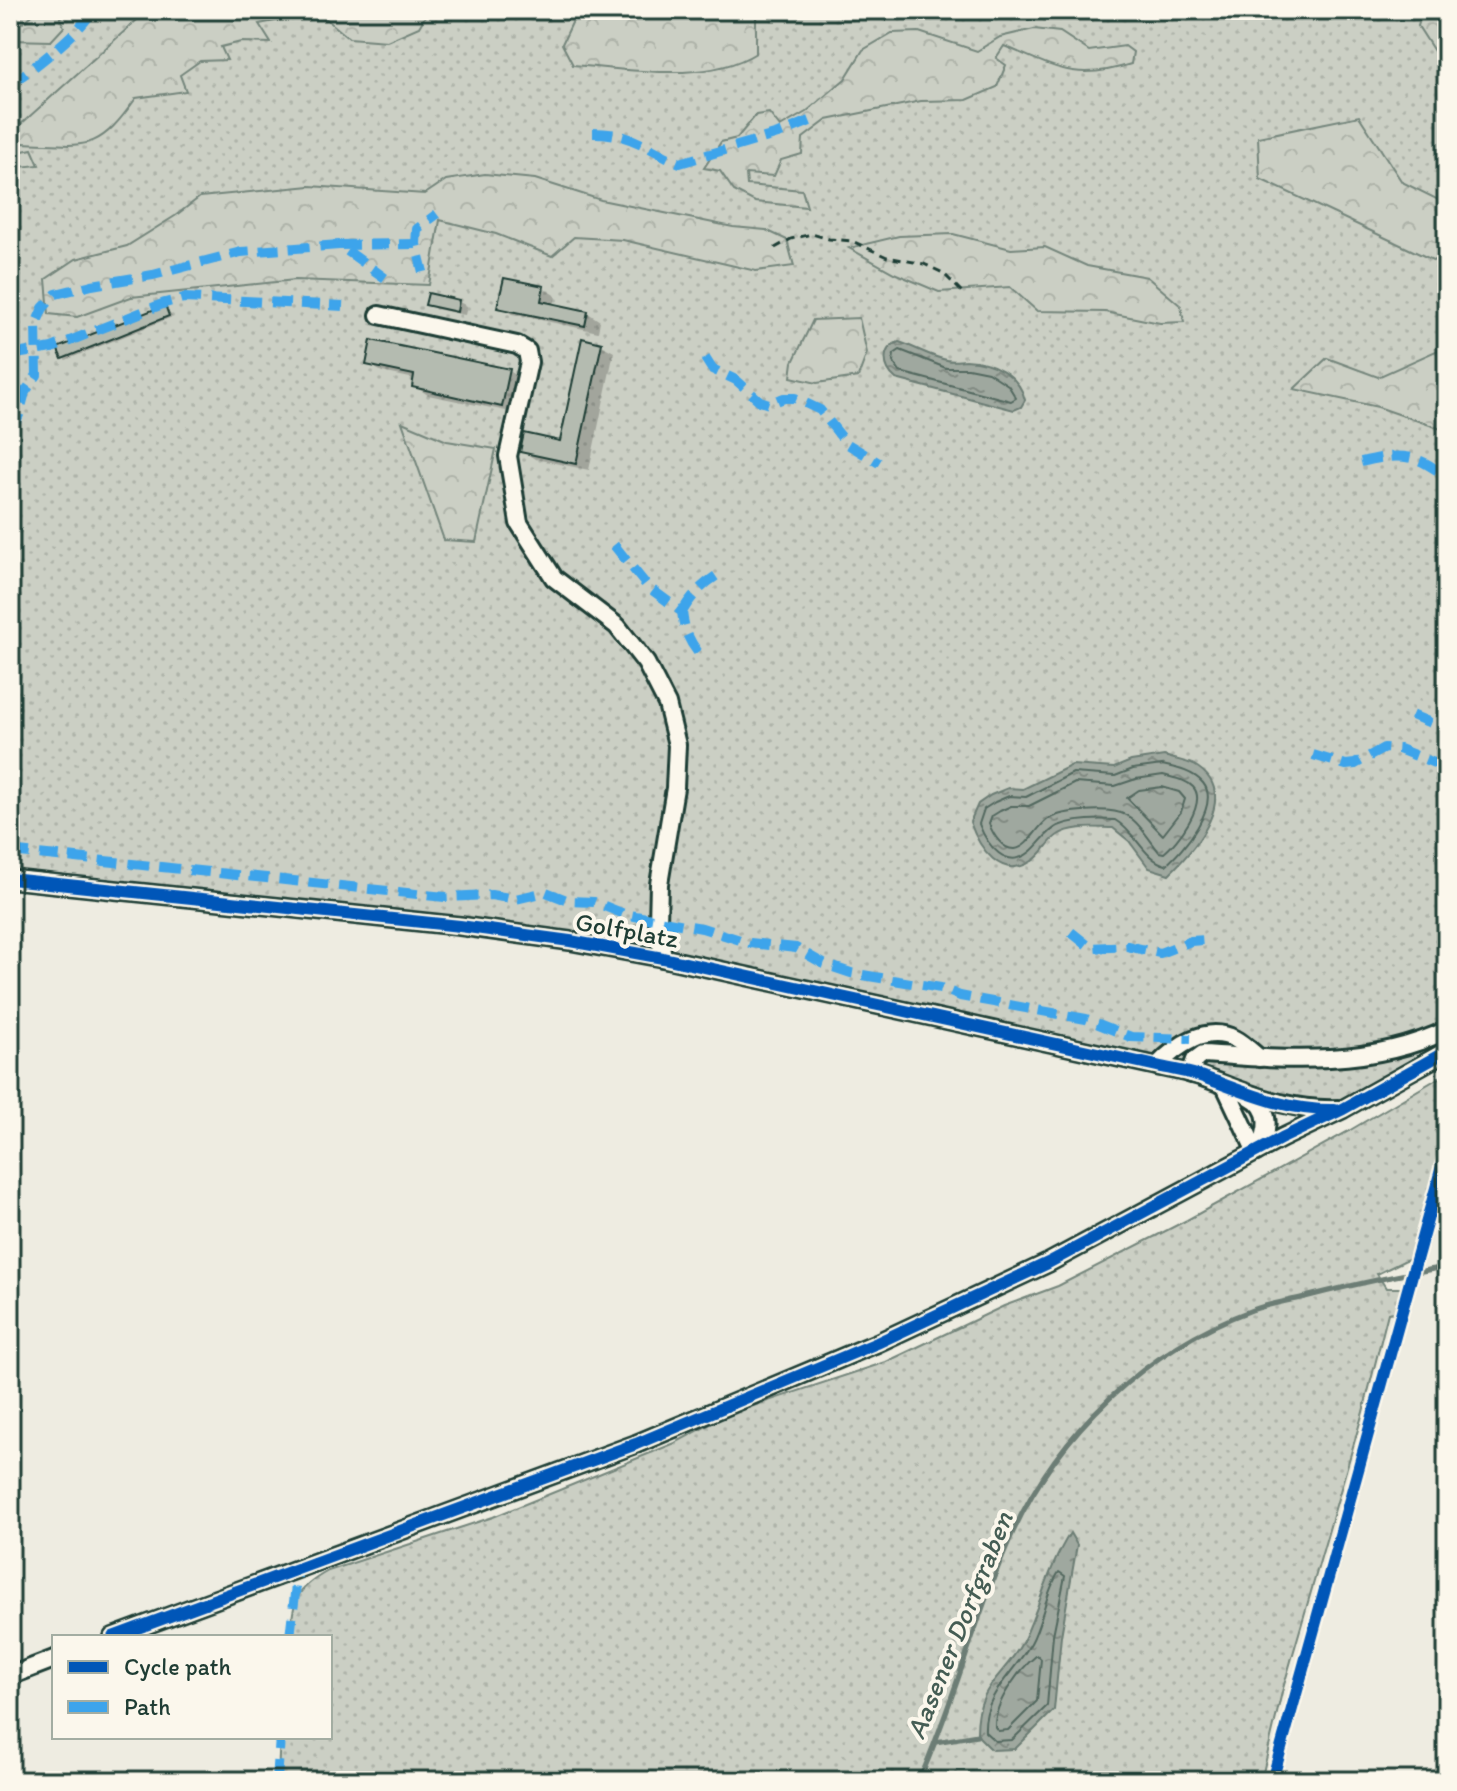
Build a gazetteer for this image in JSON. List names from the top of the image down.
{
  "streets": {
    "street": ["Golfplatz"]
  },
  "water": ["Aasener Dorfgraben"],
  "legend": ["Cycle path", "Path"]
}
